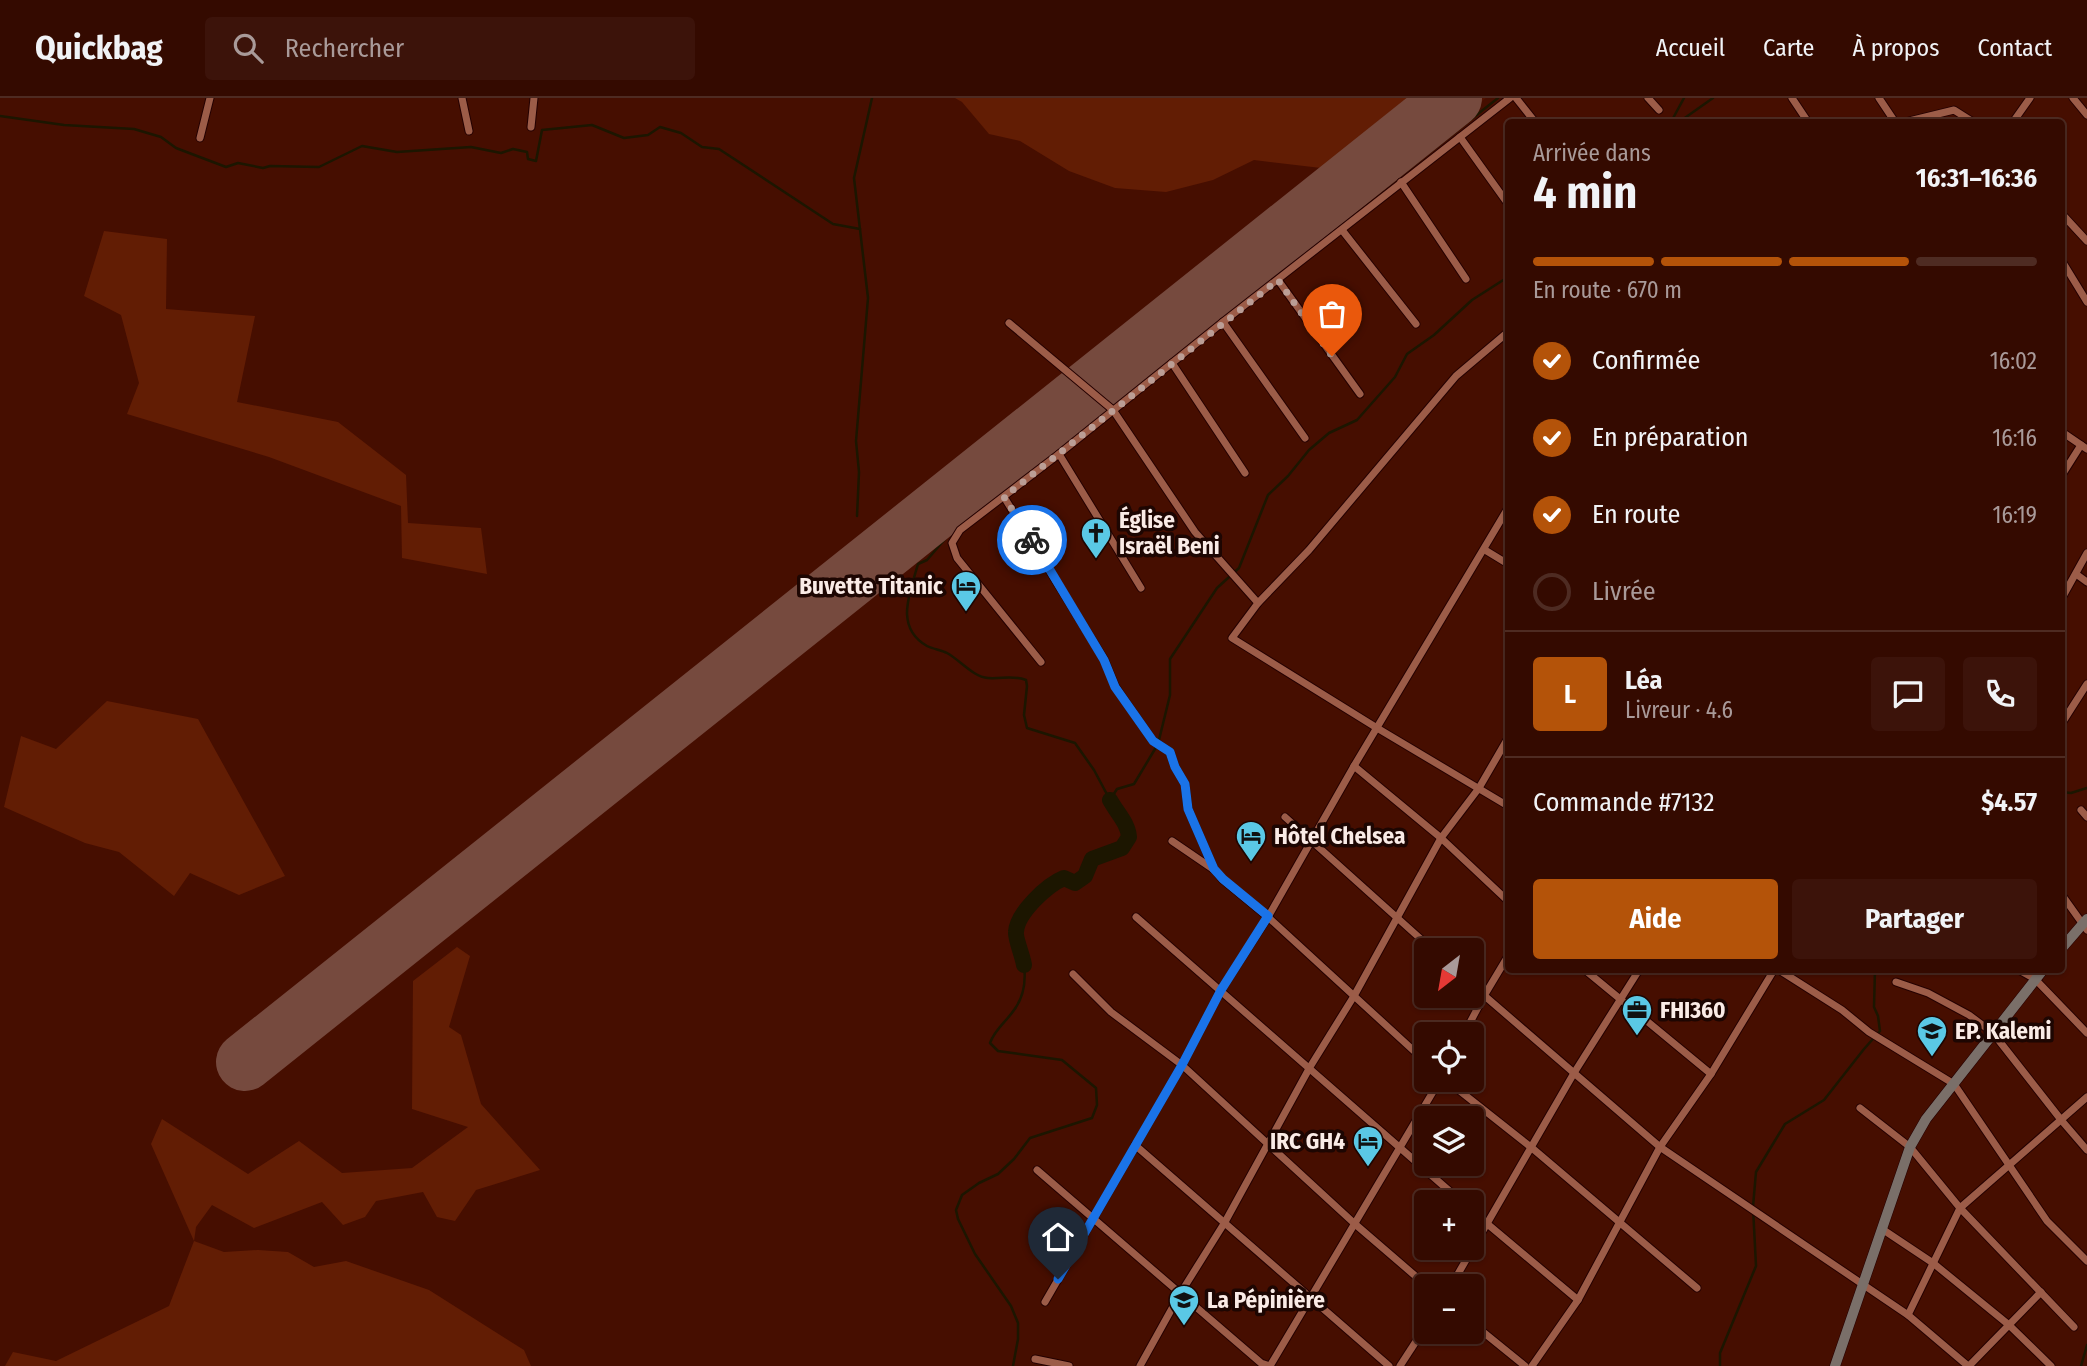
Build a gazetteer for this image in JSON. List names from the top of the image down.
{
  "places": {
    "church": ["Église Israël Beni"],
    "hotel": ["Buvette Titanic", "Hôtel Chelsea", "IRC GH4"],
    "office": ["FHI360"],
    "school or university": ["EP. Kalemi", "La Pépinière"]
  },
  "north": "bottom left",
  "page": {
    "header": "Quickbag",
    "search": "Rechercher",
    "nav": [
      "Accueil",
      "Carte",
      "À propos",
      "Contact"
    ],
    "heading": ["4 min", "Arrivée dans", "16:31–16:36"],
    "panel": [
      "Léa",
      "Livreur · 4.6",
      "Commande #7132",
      "$4.57"
    ],
    "bar": "En route · 670 m",
    "list": [
      ["Confirmée", "16:02"],
      ["En préparation", "16:16"],
      ["En route", "16:19"],
      "Livrée"
    ],
    "round": "L",
    "buttons": ["Aide", "Partager"],
    "map_buttons": ["+", "−"]
  }
}
